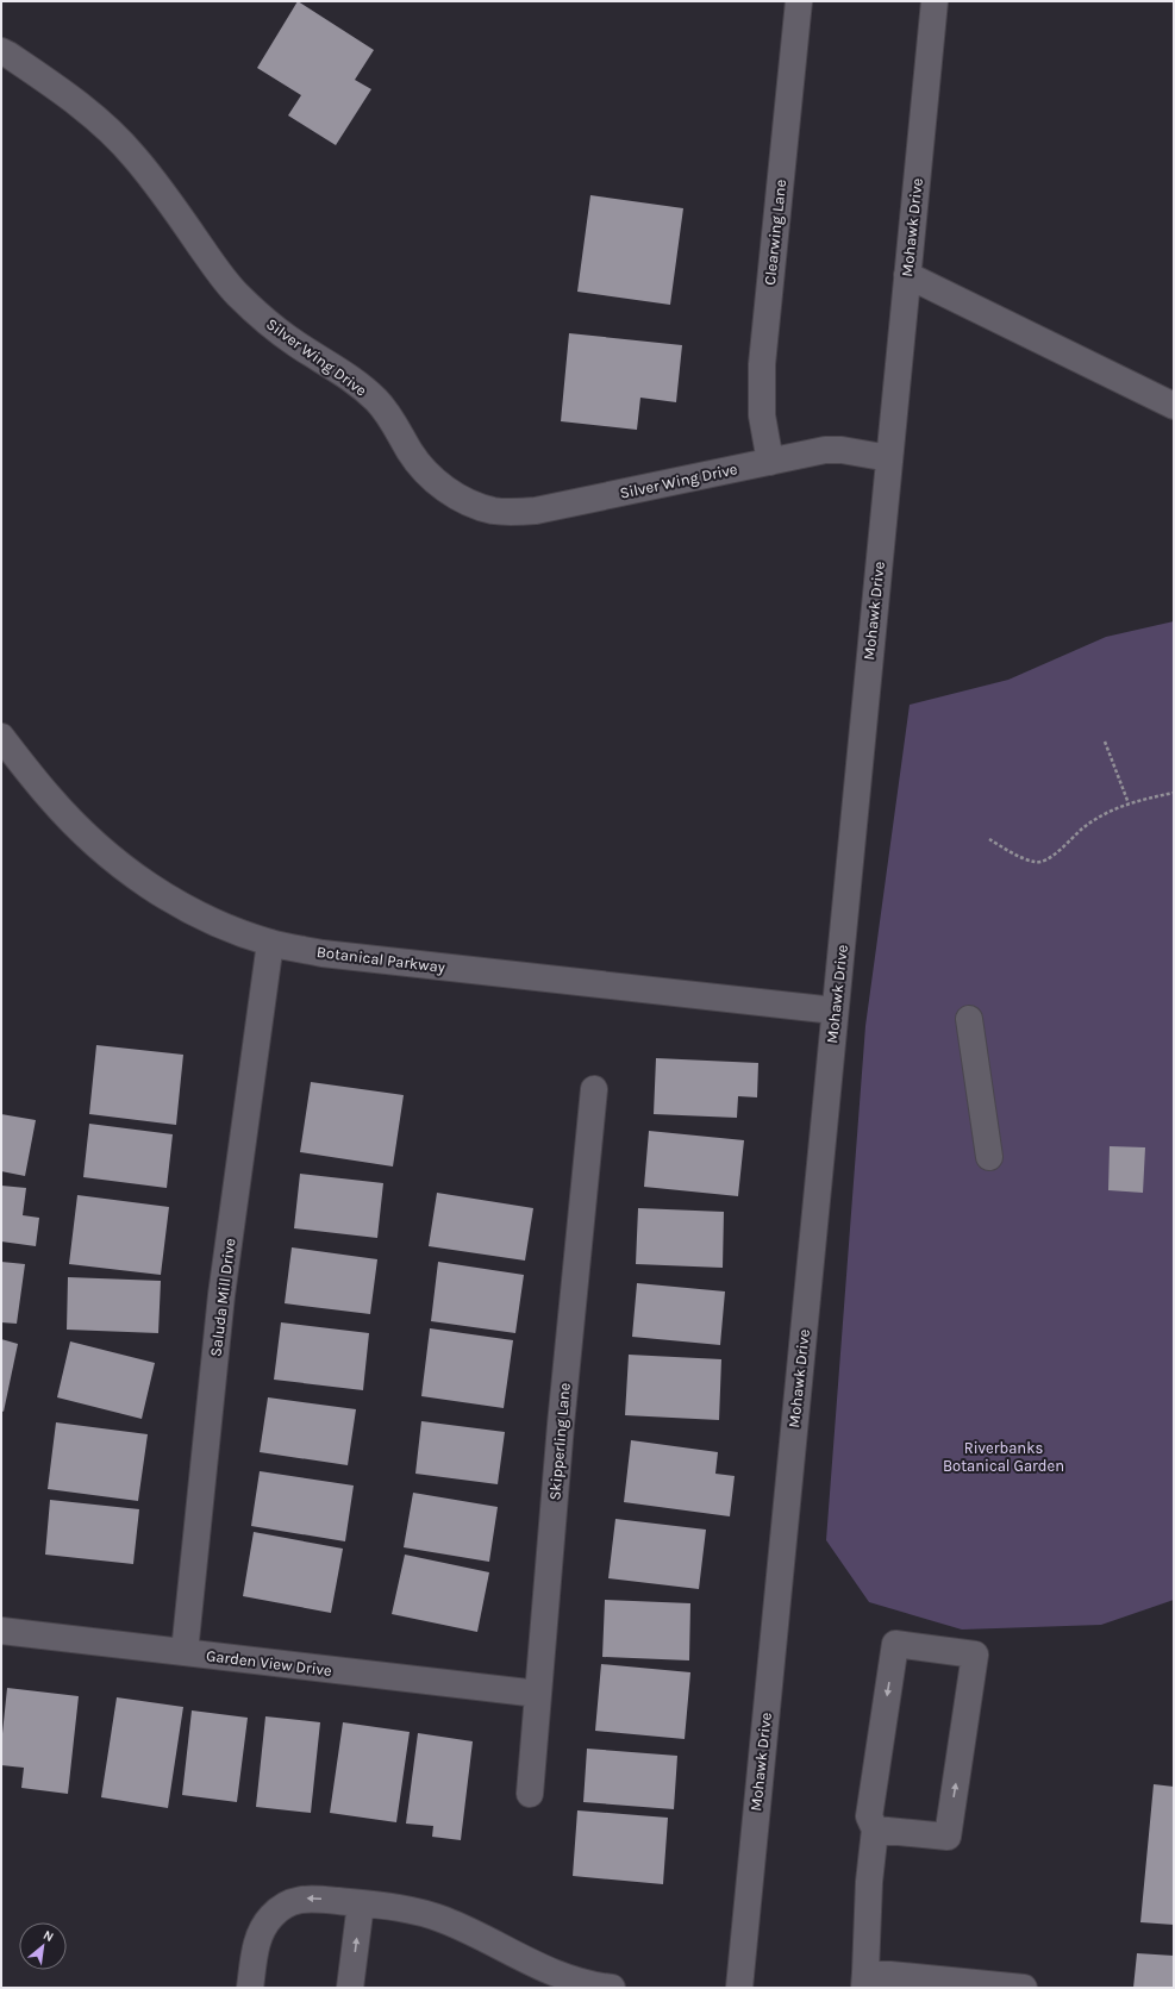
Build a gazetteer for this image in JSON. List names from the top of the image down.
{
  "streets": {
    "street": [
      "Mohawk Drive",
      "Clearwing Lane",
      "Silver Wing Drive",
      "Botanical Parkway",
      "Saluda Mill Drive",
      "Skipperling Lane",
      "Garden View Drive"
    ]
  },
  "crossings": [
    ["Mohawk Drive", "Silver Wing Drive"],
    ["Mohawk Drive", "Botanical Parkway"],
    ["Clearwing Lane", "Silver Wing Drive"],
    ["Botanical Parkway", "Saluda Mill Drive"],
    ["Saluda Mill Drive", "Garden View Drive"],
    ["Skipperling Lane", "Garden View Drive"]
  ],
  "parks": ["Riverbanks Botanical Garden"],
  "north": "top right"
}
